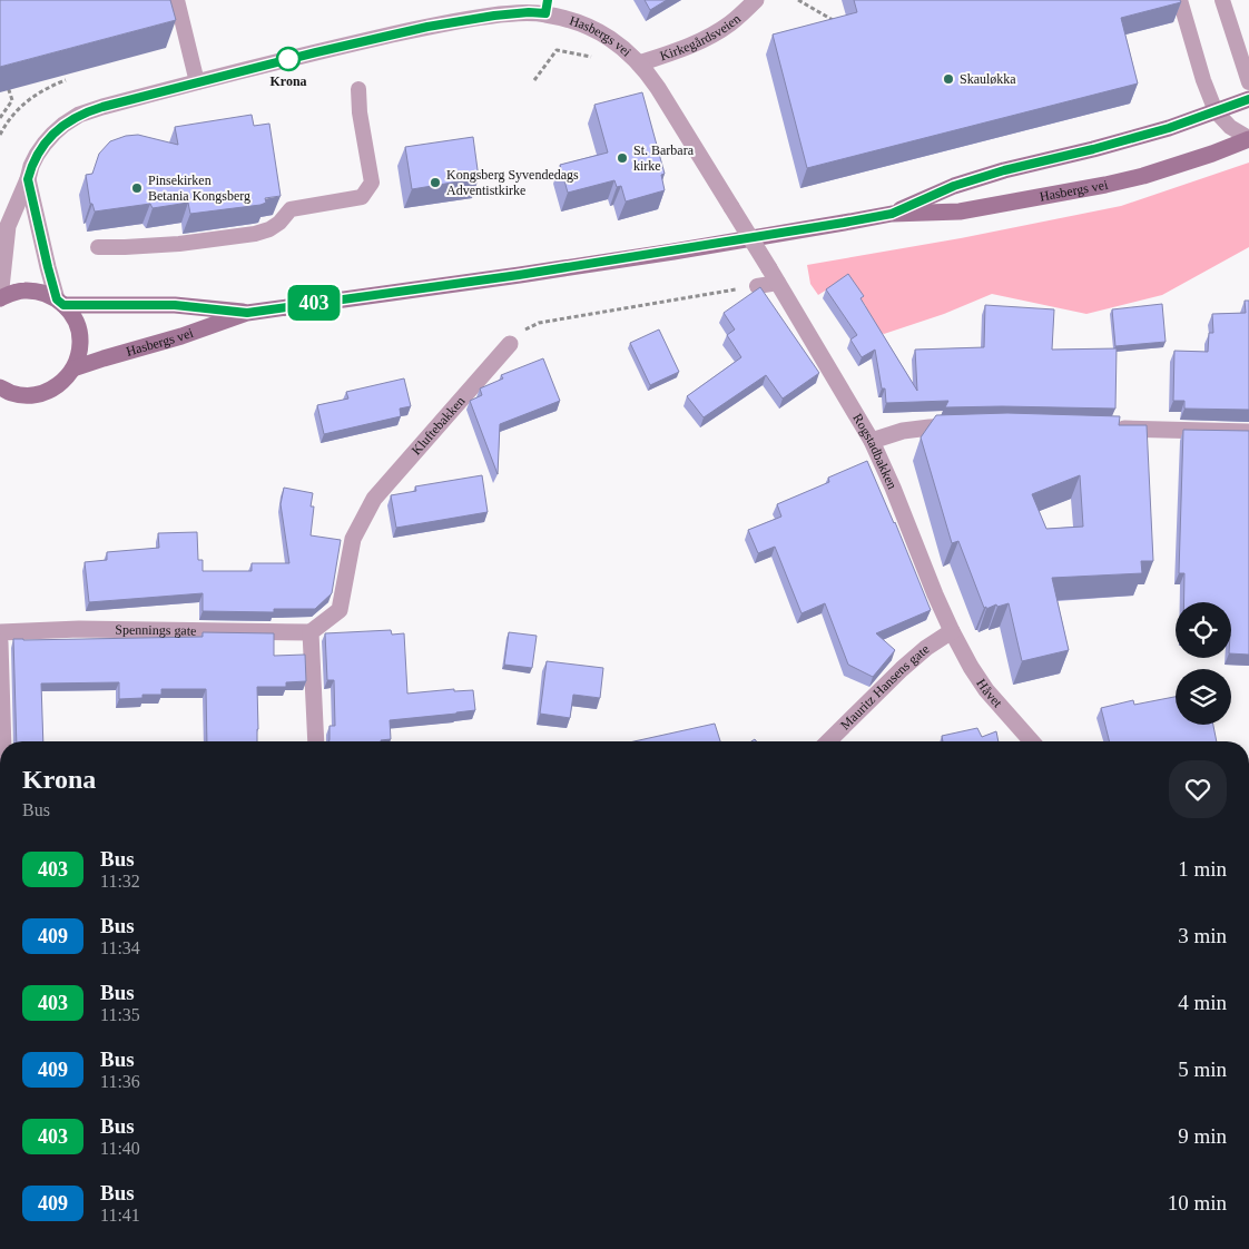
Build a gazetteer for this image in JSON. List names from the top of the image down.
{
  "streets": {
    "street": [
      "Kirkegårdsveien",
      "Hasbergs vei",
      "Kluftebakken",
      "Rogstadbakken",
      "Spennings gate",
      "Mauritz Hansens gate",
      "Håvet"
    ]
  },
  "crossings": [
    ["Kirkegårdsveien", "Hasbergs vei"],
    ["Kirkegårdsveien", "Rogstadbakken"],
    ["Hasbergs vei", "Rogstadbakken"],
    ["Kluftebakken", "Spennings gate"],
    ["Rogstadbakken", "Mauritz Hansens gate"],
    ["Rogstadbakken", "Håvet"],
    ["Mauritz Hansens gate", "Håvet"]
  ],
  "places": [
    "Krona",
    "Skauløkka",
    "St. Barbara kirke",
    "Kongsberg Syvendedags Adventistkirke",
    "Pinsekirken Betania Kongsberg"
  ],
  "lines": ["bus line 403"],
  "page": {
    "on_map": "403",
    "heading": ["Krona", "Bus"],
    "list": [
      {
        "mark": "403",
        "name": "Bus",
        "note": "11:32",
        "value": "1 min"
      },
      {
        "mark": "409",
        "name": "Bus",
        "note": "11:34",
        "value": "3 min"
      },
      {
        "mark": "403",
        "name": "Bus",
        "note": "11:35",
        "value": "4 min"
      },
      {
        "mark": "409",
        "name": "Bus",
        "note": "11:36",
        "value": "5 min"
      },
      {
        "mark": "403",
        "name": "Bus",
        "note": "11:40",
        "value": "9 min"
      },
      {
        "mark": "409",
        "name": "Bus",
        "note": "11:41",
        "value": "10 min"
      }
    ]
  }
}
